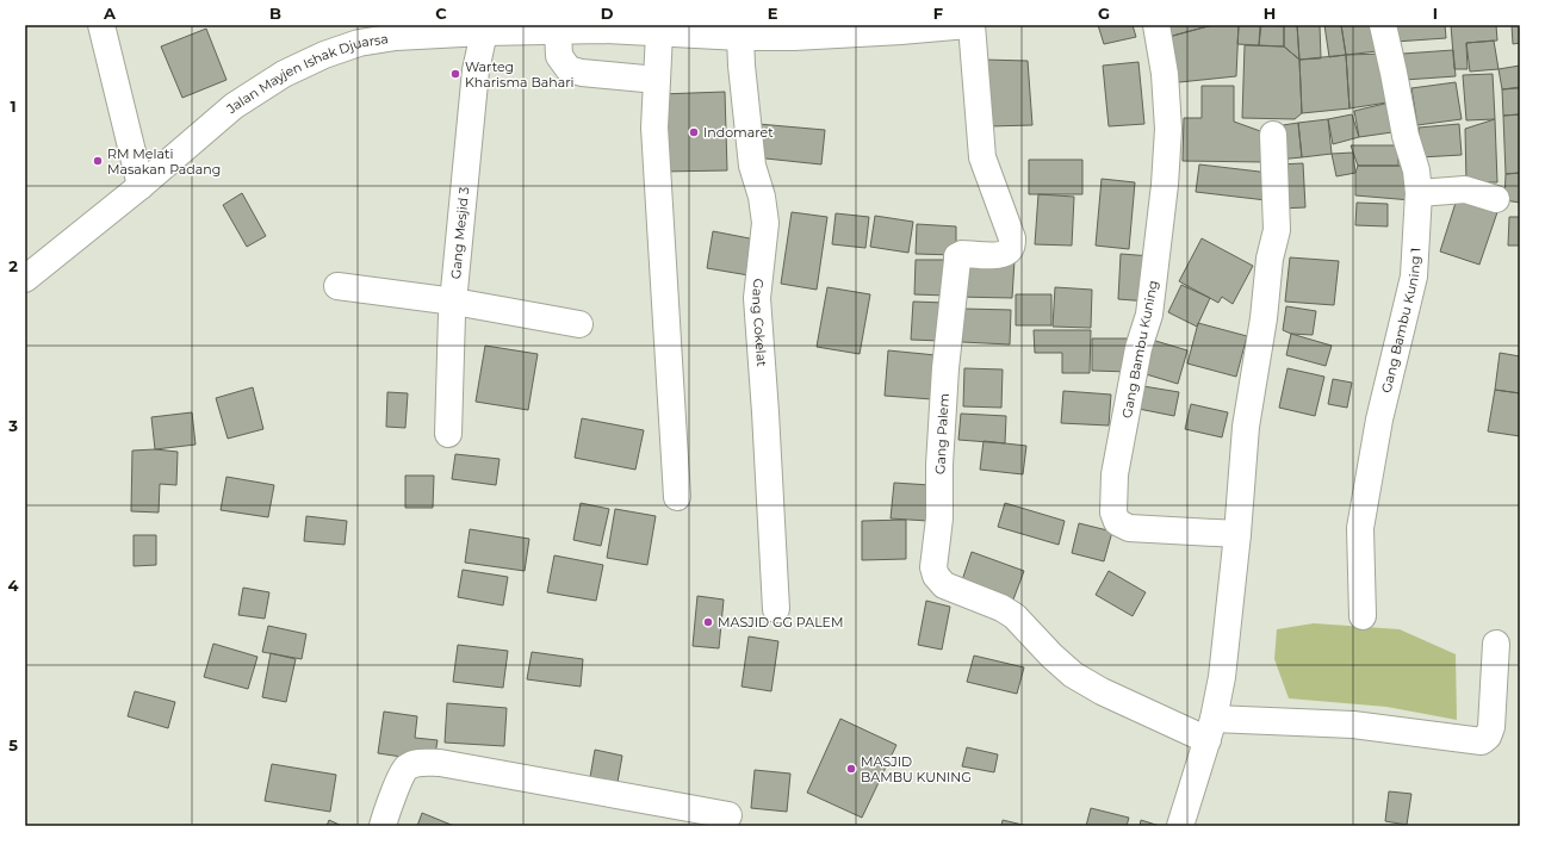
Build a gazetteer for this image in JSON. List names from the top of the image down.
{
  "streets": {
    "street": [
      "Jalan Mayjen Ishak Djuarsa",
      "Gang Mesjid 3",
      "Gang Bambu Kuning 1",
      "Gang Cokelat",
      "Gang Bambu Kuning",
      "Gang Palem"
    ]
  },
  "crossings": [
    ["Jalan Mayjen Ishak Djuarsa", "Gang Mesjid 3"],
    ["Jalan Mayjen Ishak Djuarsa", "Gang Cokelat"]
  ],
  "places": [
    "Warteg Kharisma Bahari",
    "Indomaret",
    "RM Melati Masakan Padang",
    "MASJID GG PALEM",
    "MASJID BAMBU KUNING"
  ],
  "grid": {
    "columns": [
      "A",
      "B",
      "C",
      "D",
      "E",
      "F",
      "G",
      "H",
      "I"
    ],
    "rows": [
      "1",
      "2",
      "3",
      "4",
      "5"
    ]
  }
}
